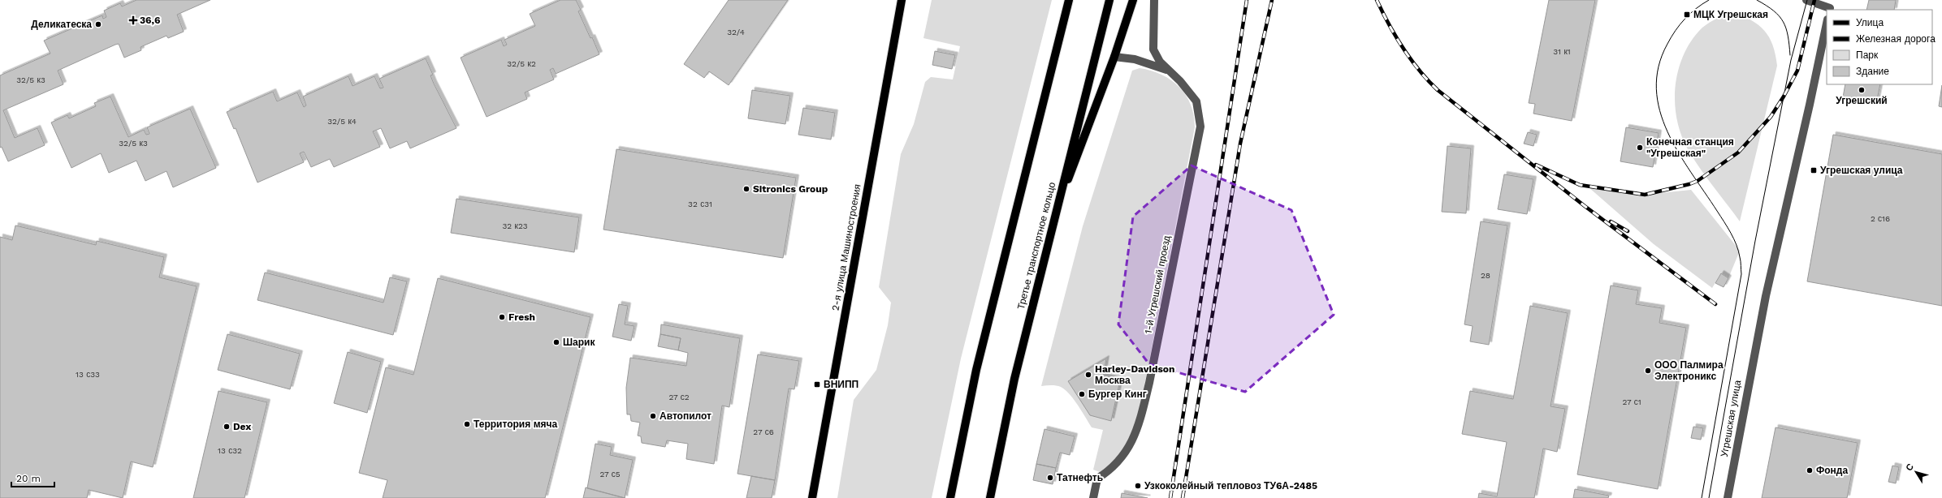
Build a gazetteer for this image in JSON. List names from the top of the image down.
{
  "streets": {
    "main road": ["Третье транспортное кольцо", "2-я улица Машиностроения"],
    "street": ["1-й Угрешский проезд", "Угрешская улица"]
  },
  "places": {
    "transit": ["МЦК Угрешская", "Угрешская улица", "ВНИПП"],
    "health": ["36,6"],
    "other": [
      "Деликатеска",
      "Угрешский",
      "Конечная станция \"Угрешская\"",
      "Sitronics Group",
      "Fresh",
      "Шарик",
      "ООО Палмира Электроникс",
      "Harley-Davidson Москва",
      "Бургер Кинг",
      "Автопилот",
      "Территория мяча",
      "Dex",
      "Фонда",
      "Татнефть",
      "Узкоколейный тепловоз ТУ6А-2485"
    ]
  },
  "house_numbers": [
    "32/4",
    "31 к1",
    "32/5 к2",
    "32/5 к3",
    "32/5 к4",
    "32/5 к3",
    "32 с31",
    "2 с16",
    "32 к23",
    "28",
    "13 с33",
    "27 с2",
    "27 с1",
    "27 с6",
    "13 с32",
    "27 с5"
  ],
  "legend": [
    "Улица",
    "Железная дорога",
    "Парк",
    "Здание"
  ],
  "scale_bar": "20 m",
  "north": "top left"
}
